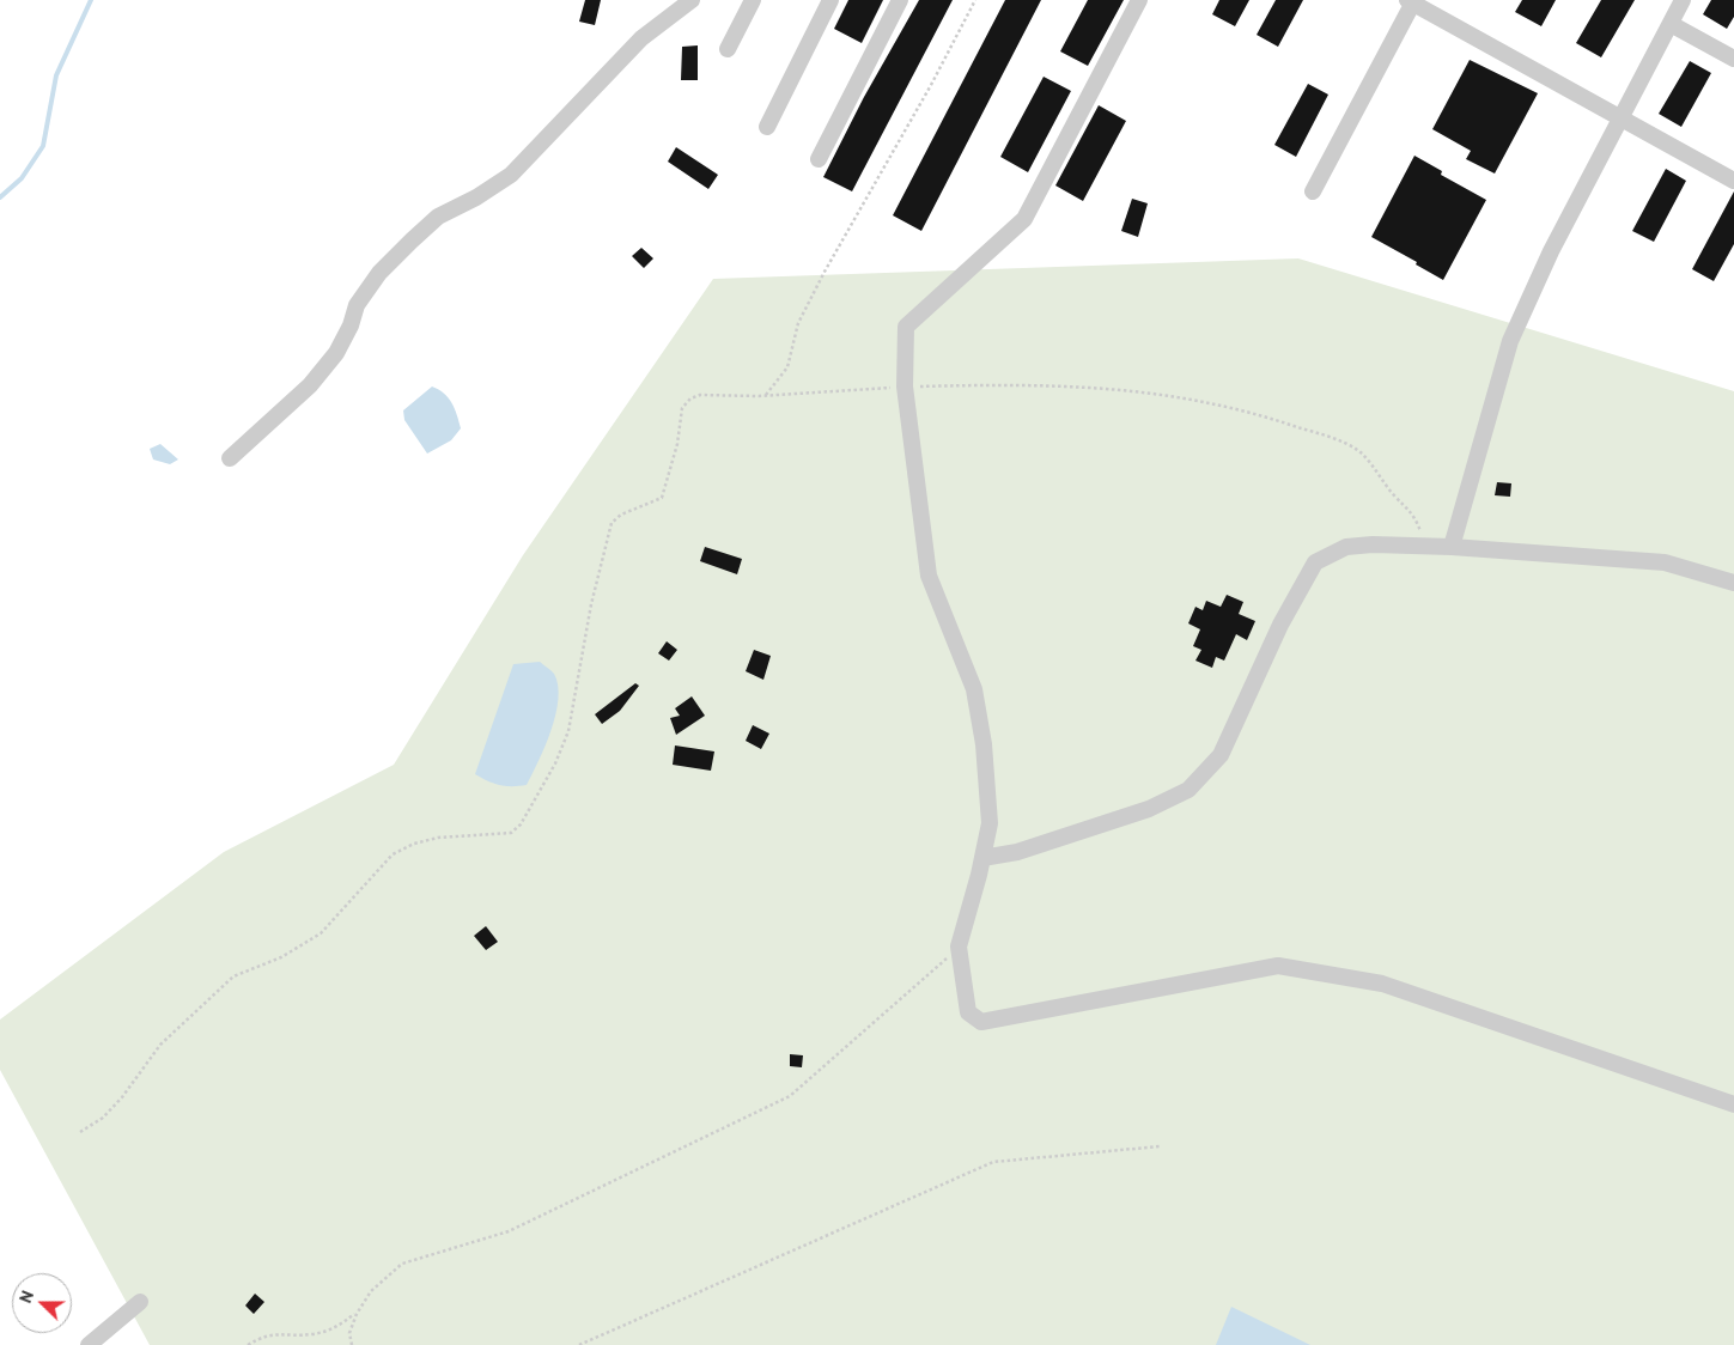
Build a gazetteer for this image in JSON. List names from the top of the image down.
{
  "north": "left"
}
